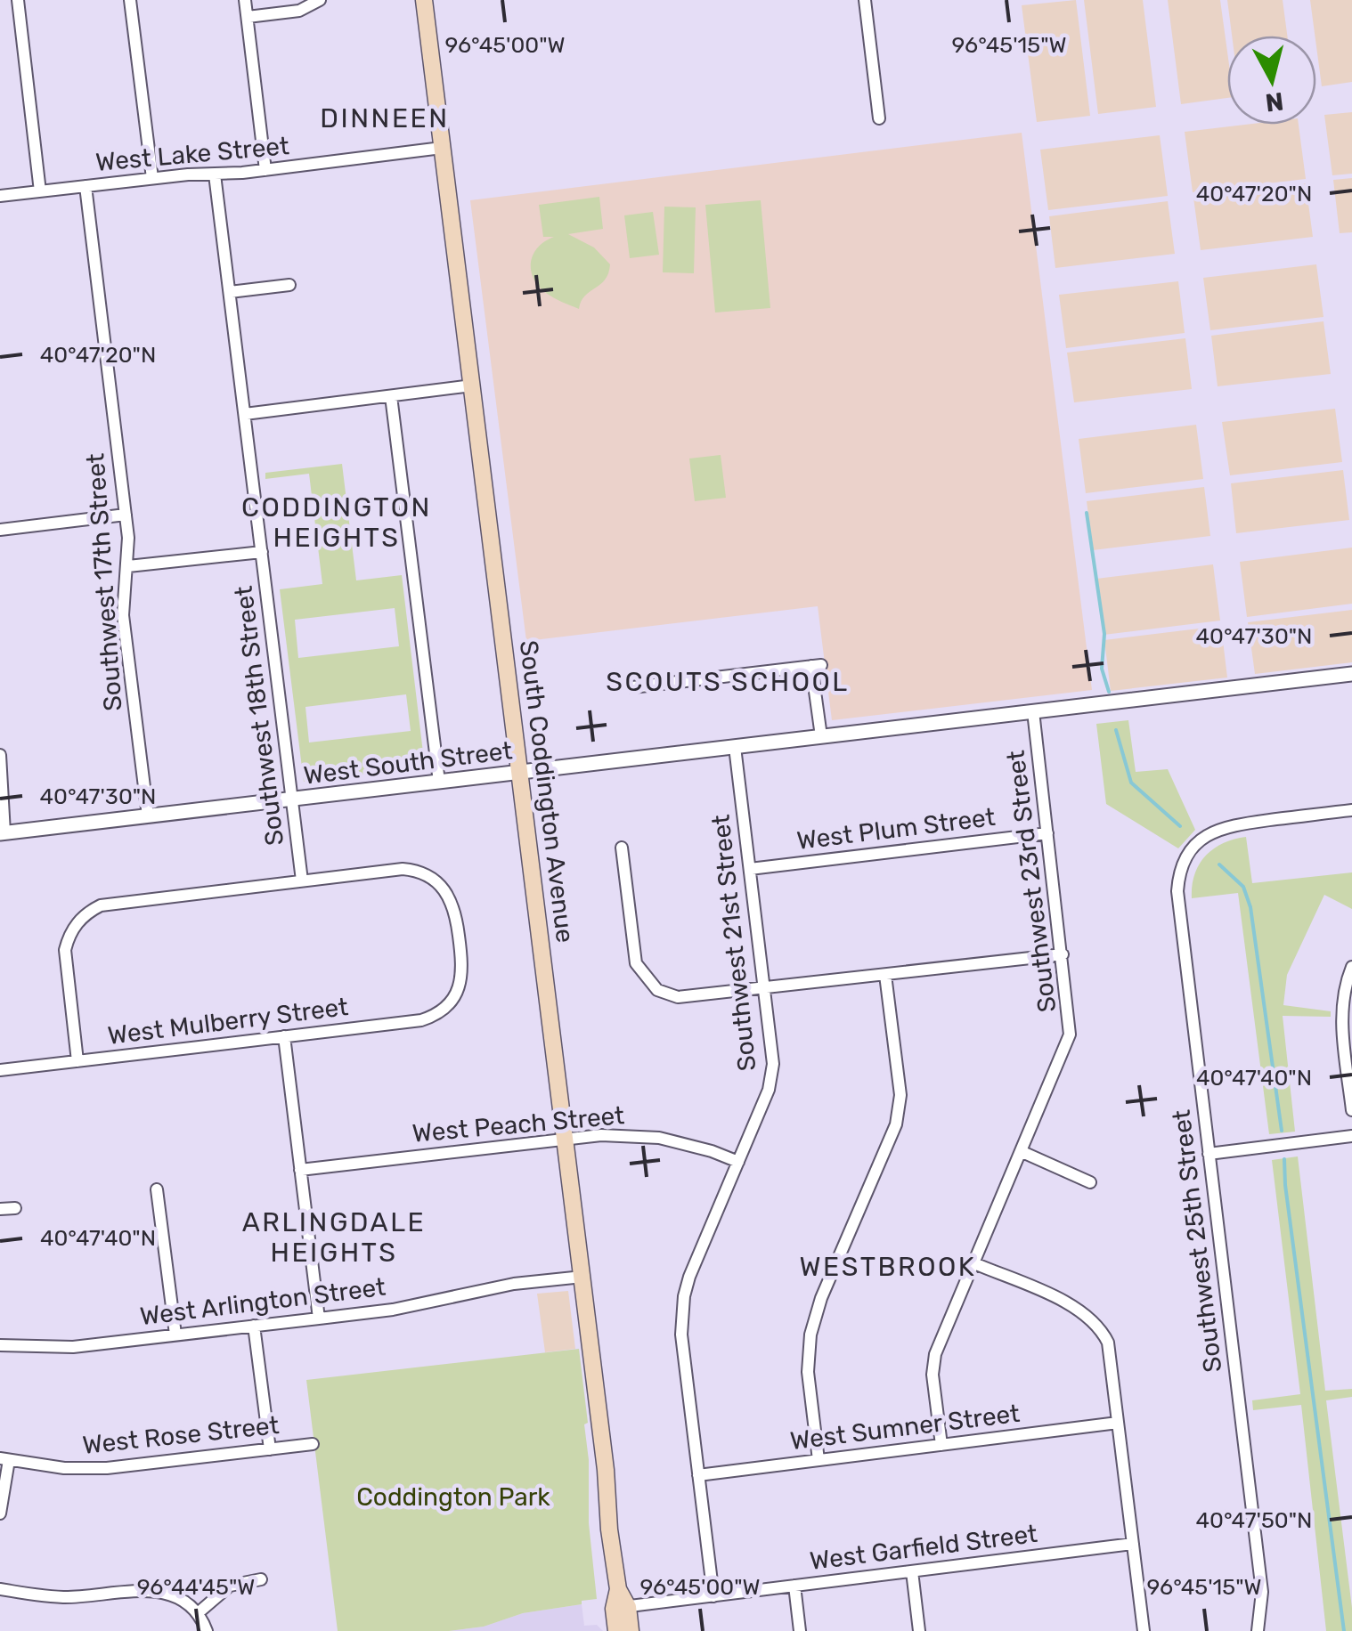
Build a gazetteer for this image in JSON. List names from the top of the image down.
{
  "streets": {
    "main road": ["South Coddington Avenue"],
    "street": [
      "West Lake Street",
      "Southwest 17th Street",
      "Southwest 18th Street",
      "West South Street",
      "West Plum Street",
      "Southwest 23rd Street",
      "Southwest 21st Street",
      "West Mulberry Street",
      "West Peach Street",
      "Southwest 25th Street",
      "West Arlington Street",
      "West Sumner Street",
      "West Rose Street",
      "West Garfield Street"
    ]
  },
  "crossings": [
    ["West Lake Street", "Southwest 17th Street"],
    ["West Lake Street", "Southwest 18th Street"],
    ["West Lake Street", "South Coddington Avenue"],
    ["Southwest 17th Street", "West South Street"],
    ["Southwest 18th Street", "West South Street"],
    ["Southwest 18th Street", "West Mulberry Street"],
    ["West South Street", "South Coddington Avenue"],
    ["West South Street", "Southwest 23rd Street"],
    ["West South Street", "Southwest 21st Street"],
    ["South Coddington Avenue", "West Peach Street"],
    ["South Coddington Avenue", "West Arlington Street"],
    ["South Coddington Avenue", "West Garfield Street"],
    ["West Plum Street", "Southwest 23rd Street"],
    ["West Plum Street", "Southwest 21st Street"],
    ["Southwest 23rd Street", "West Sumner Street"],
    ["Southwest 21st Street", "West Peach Street"],
    ["Southwest 21st Street", "West Sumner Street"],
    ["Southwest 21st Street", "West Garfield Street"]
  ],
  "districts": [
    "DINNEEN",
    "CODDINGTON HEIGHTS",
    "SCOUTS SCHOOL",
    "ARLINGDALE HEIGHTS",
    "WESTBROOK"
  ],
  "parks": ["Coddington Park"],
  "north": "bottom",
  "coordinates": [
    "96°45'00\"W",
    "96°45'15\"W",
    "40°47'20\"N",
    "40°47'30\"N",
    "40°47'40\"N",
    "40°47'50\"N",
    "96°44'45\"W"
  ]
}
